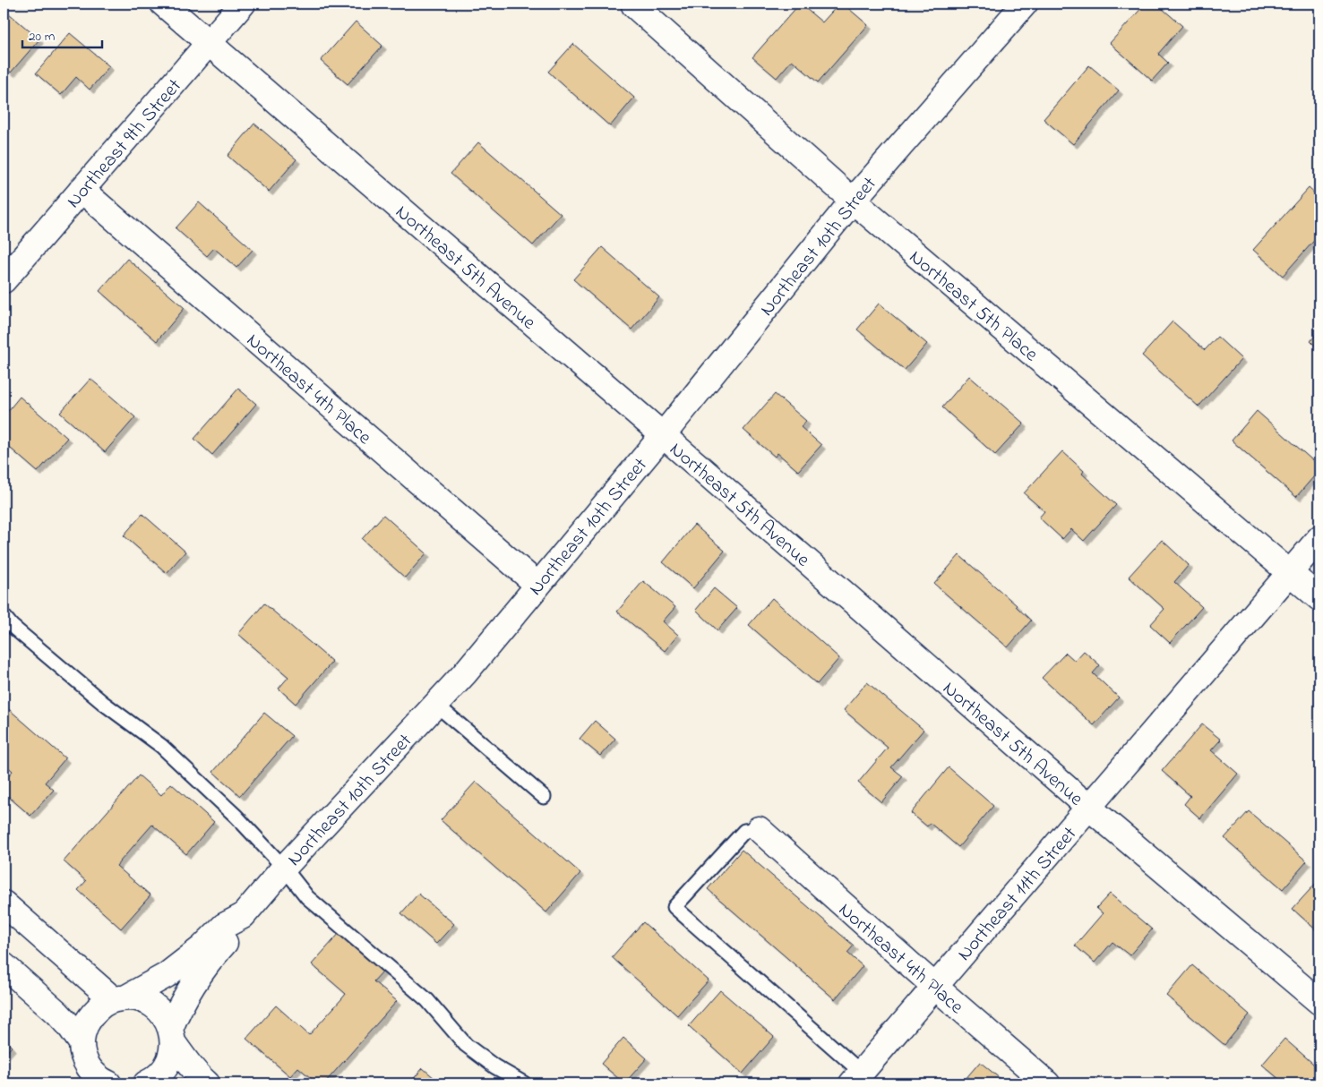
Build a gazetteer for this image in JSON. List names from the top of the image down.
{
  "streets": {
    "street": [
      "Northeast 9th Street",
      "Northeast 10th Street",
      "Northeast 5th Avenue",
      "Northeast 5th Place",
      "Northeast 4th Place",
      "Northeast 11th Street"
    ]
  },
  "crossings": [
    ["Northeast 9th Street", "Northeast 5th Avenue"],
    ["Northeast 9th Street", "Northeast 4th Place"],
    ["Northeast 10th Street", "Northeast 5th Avenue"],
    ["Northeast 10th Street", "Northeast 5th Place"],
    ["Northeast 10th Street", "Northeast 4th Place"],
    ["Northeast 5th Avenue", "Northeast 11th Street"],
    ["Northeast 5th Place", "Northeast 11th Street"],
    ["Northeast 4th Place", "Northeast 11th Street"]
  ],
  "scale_bar": "20 m"
}
